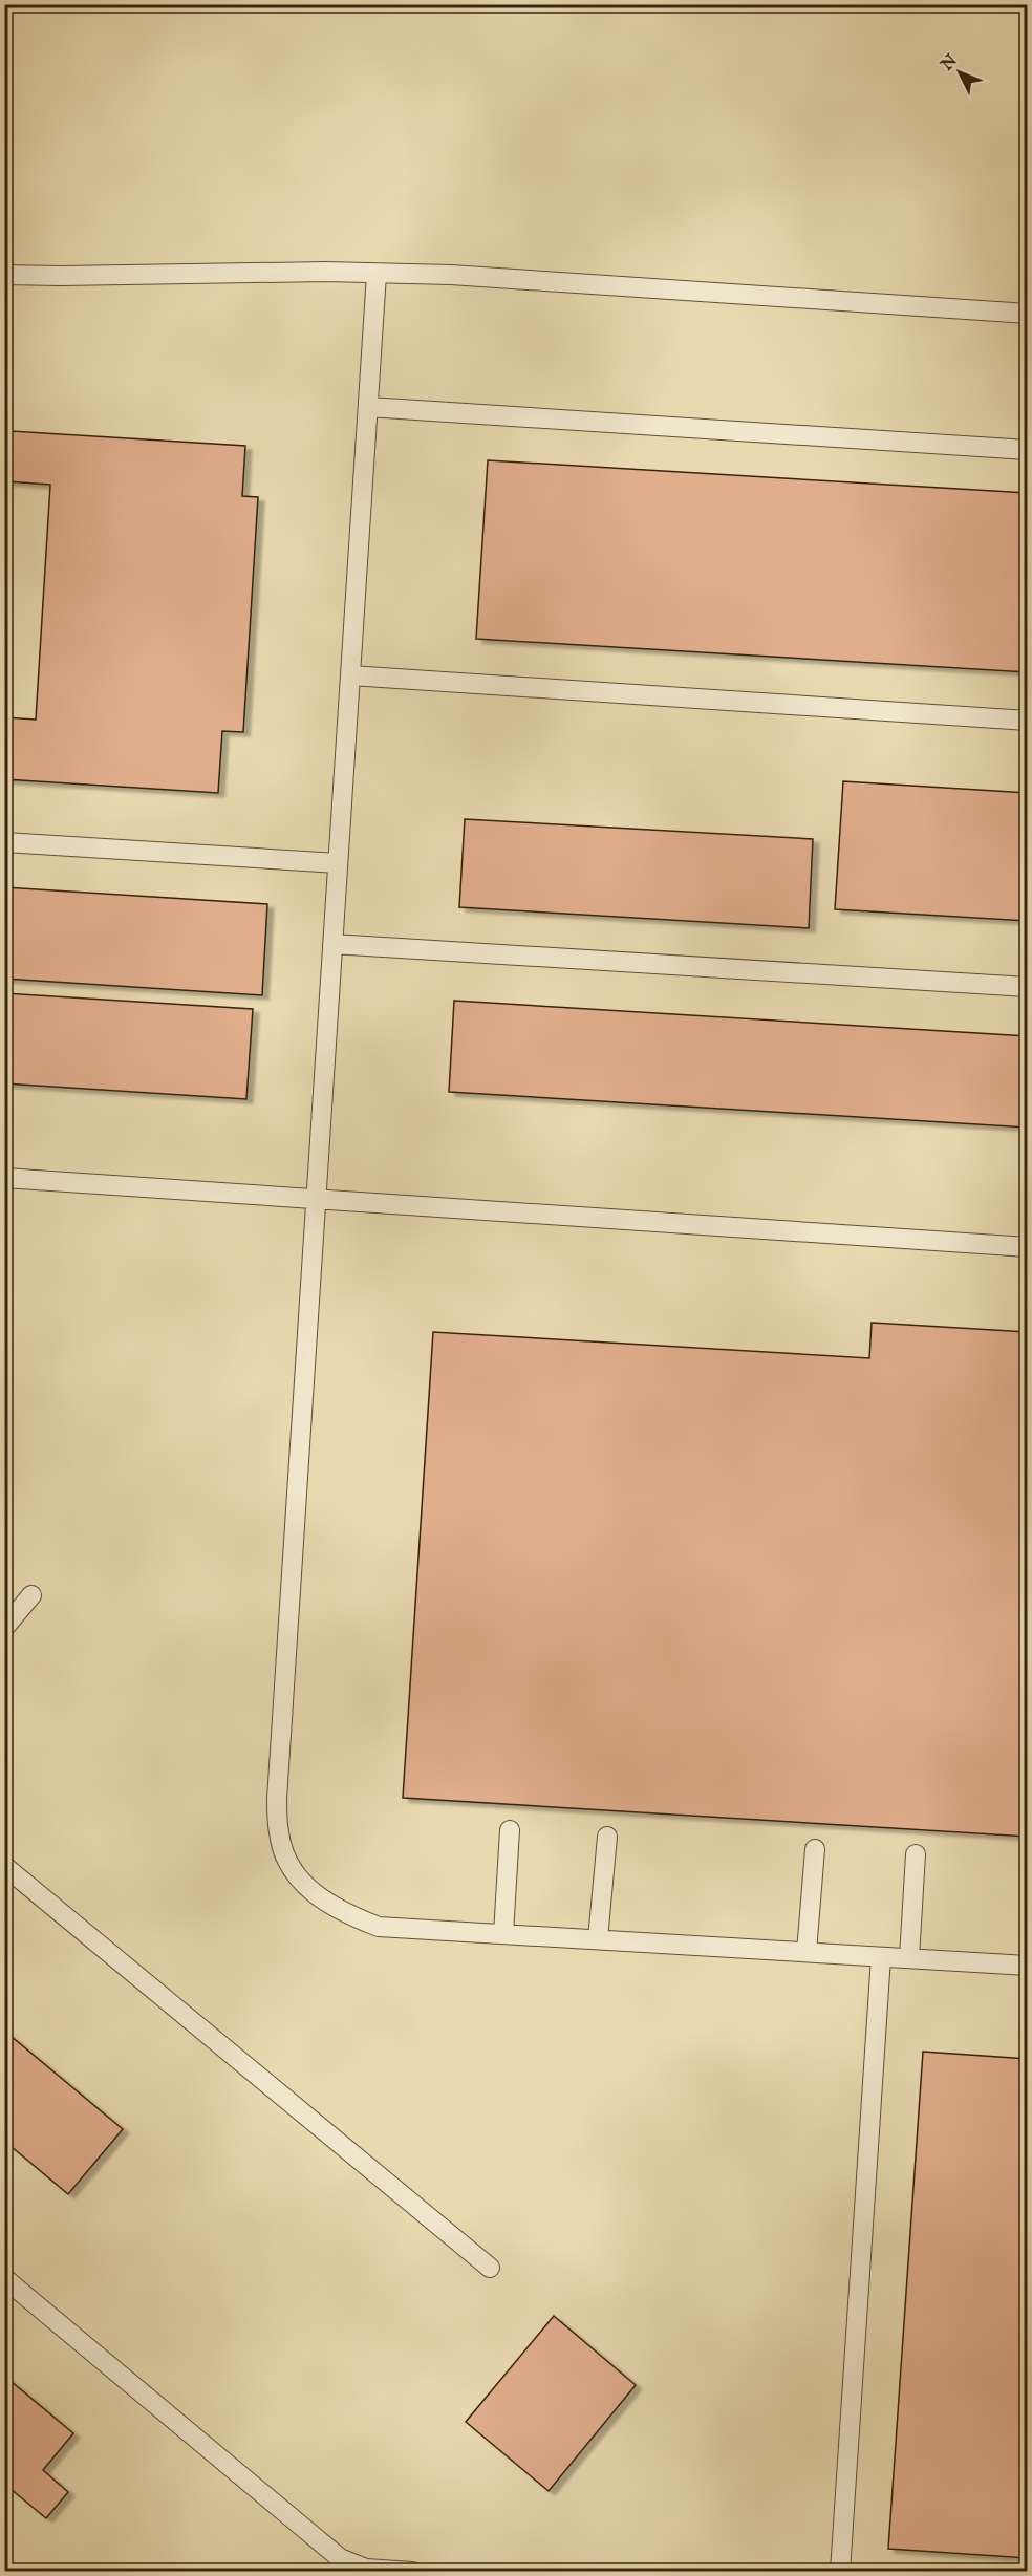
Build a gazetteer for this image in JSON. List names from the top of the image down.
{
  "north": "top left"
}
